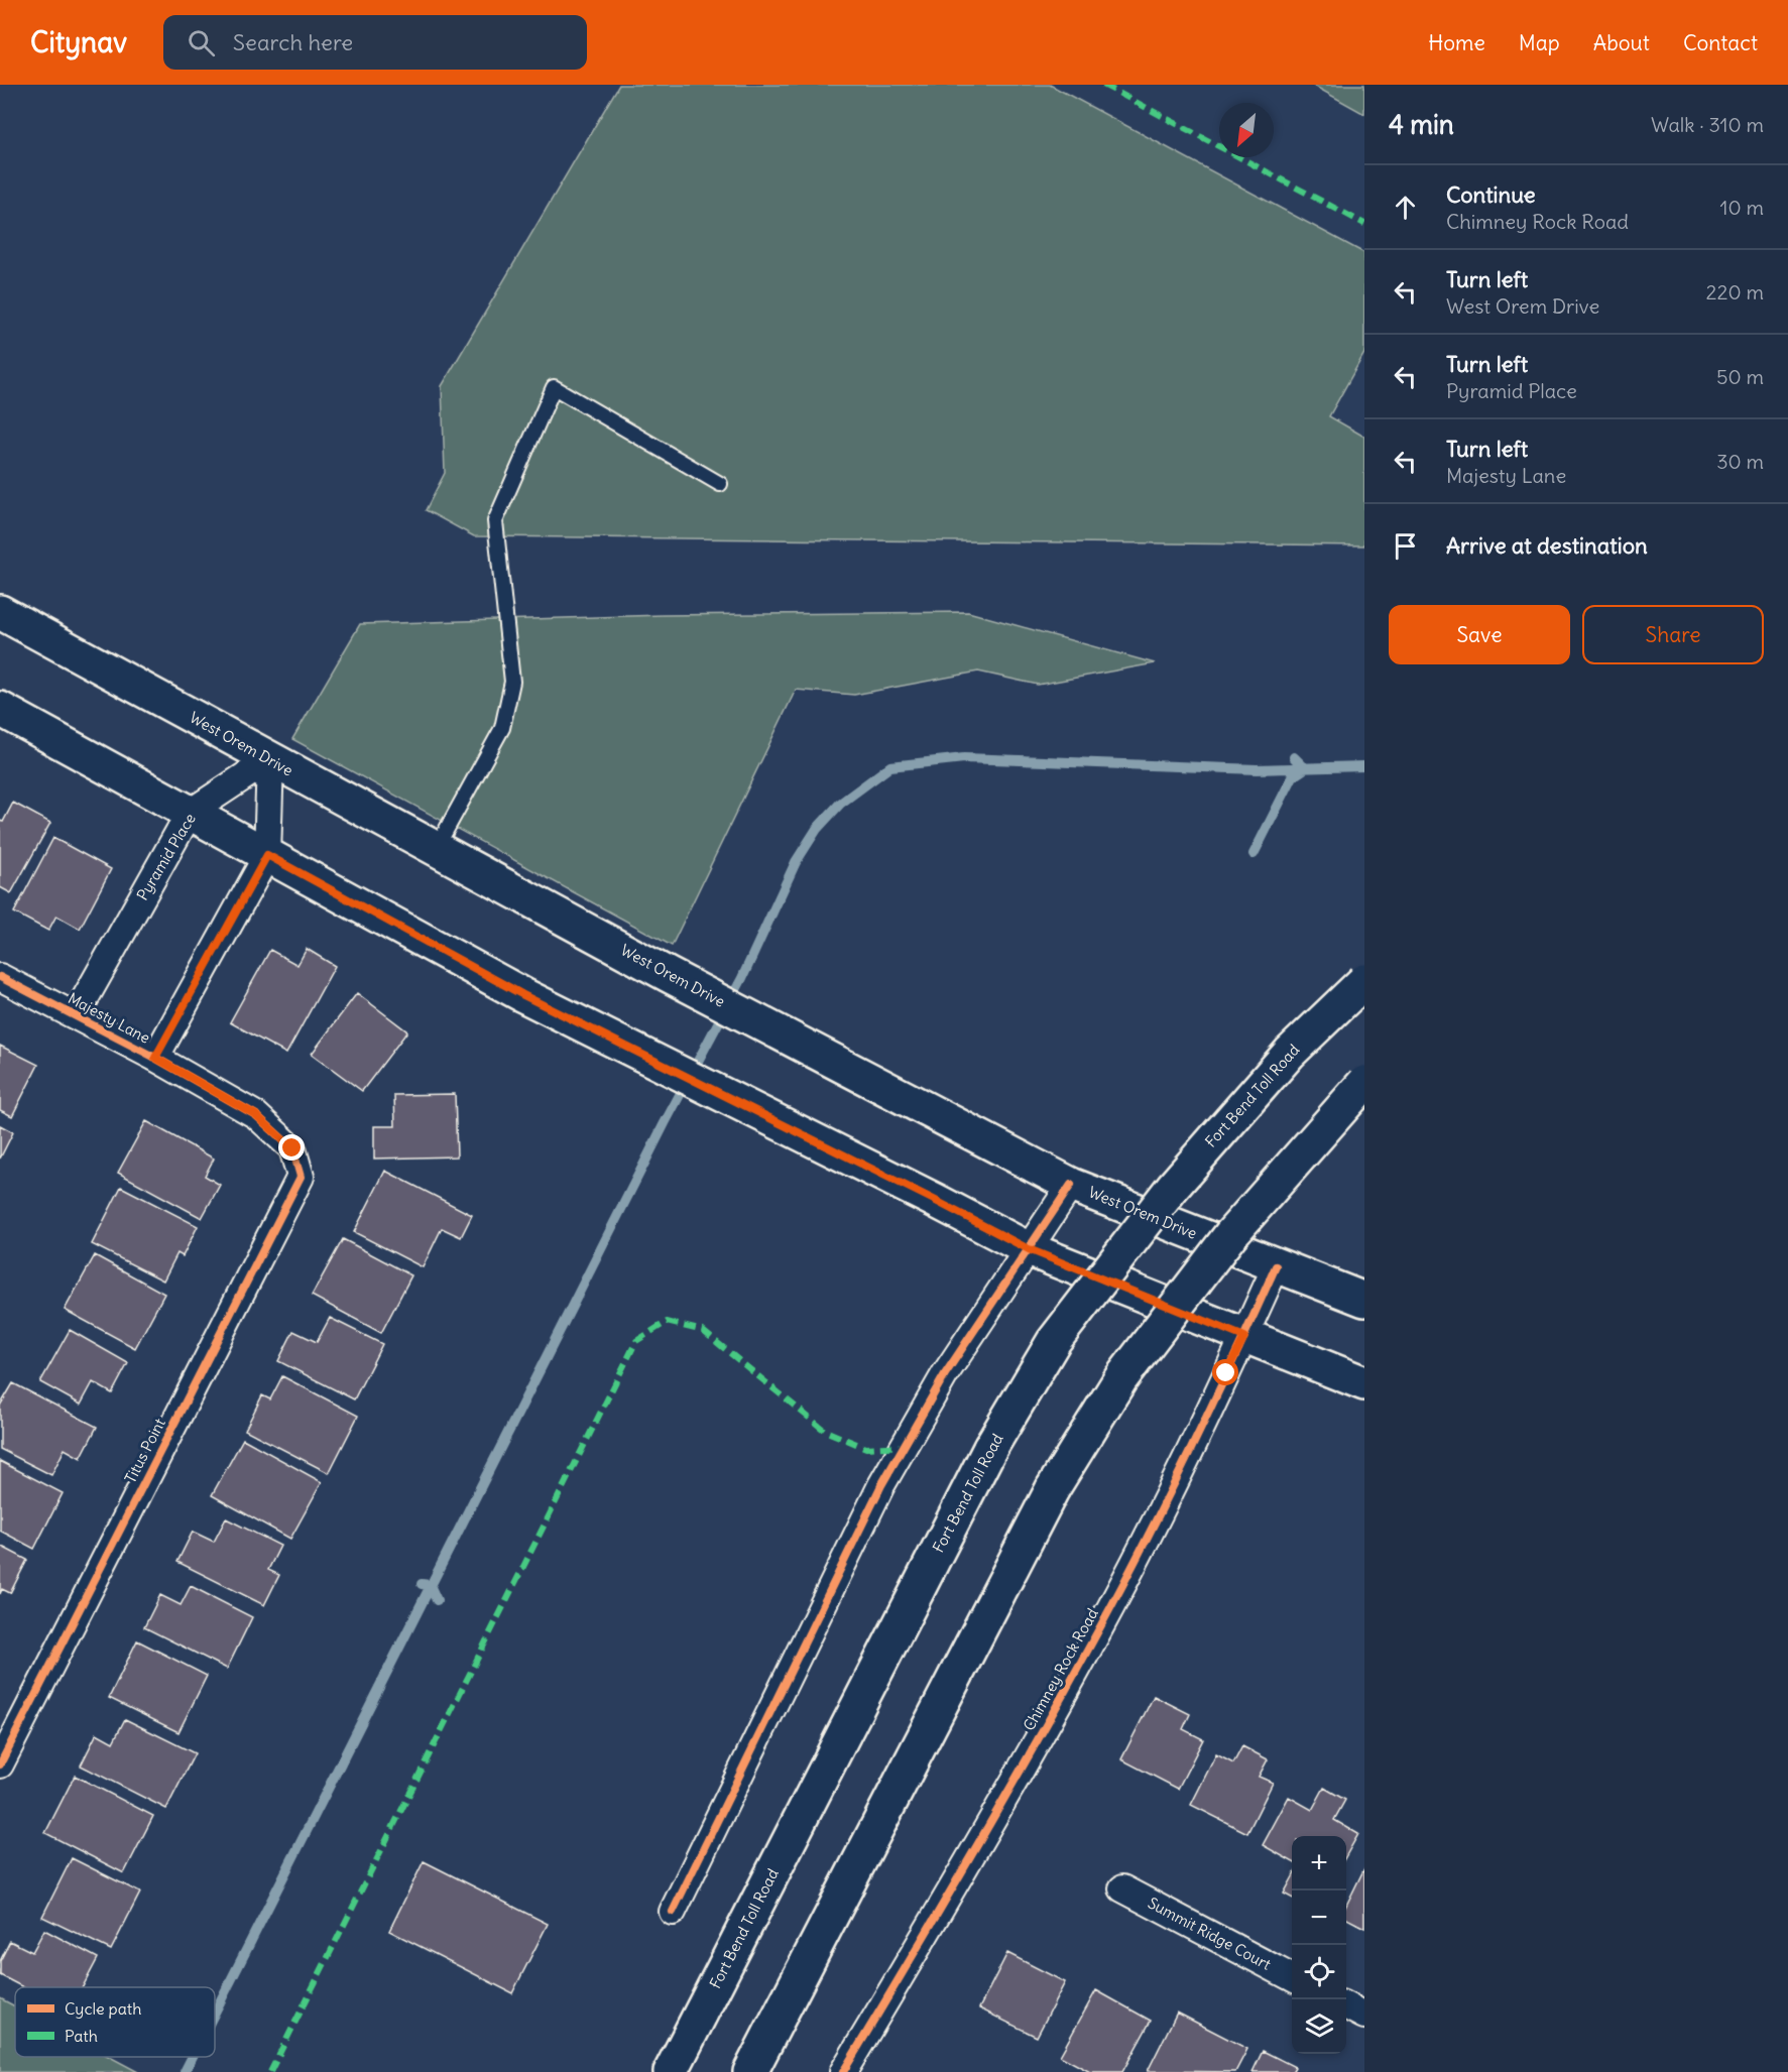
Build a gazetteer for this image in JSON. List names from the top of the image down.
{
  "streets": {
    "main road": ["West Orem Drive", "Fort Bend Toll Road"],
    "street": [
      "Pyramid Place",
      "Majesty Lane",
      "Titus Point",
      "Chimney Rock Road",
      "Summit Ridge Court"
    ]
  },
  "crossings": [
    ["West Orem Drive", "Pyramid Place"],
    ["West Orem Drive", "Chimney Rock Road"],
    ["Pyramid Place", "Majesty Lane"],
    ["Majesty Lane", "Titus Point"]
  ],
  "legend": ["Cycle path", "Path"],
  "north": "bottom left",
  "page": {
    "header": "Citynav",
    "search": "Search here",
    "nav": [
      "Home",
      "Map",
      "About",
      "Contact"
    ],
    "heading": ["4 min", "Walk · 310 m"],
    "list": [
      ["Continue", "Chimney Rock Road", "10 m"],
      ["Turn left", "West Orem Drive", "220 m"],
      ["Turn left", "Pyramid Place", "50 m"],
      ["Turn left", "Majesty Lane", "30 m"],
      "Arrive at destination"
    ],
    "buttons": ["Save", "Share"],
    "map_buttons": ["+", "−"]
  }
}
